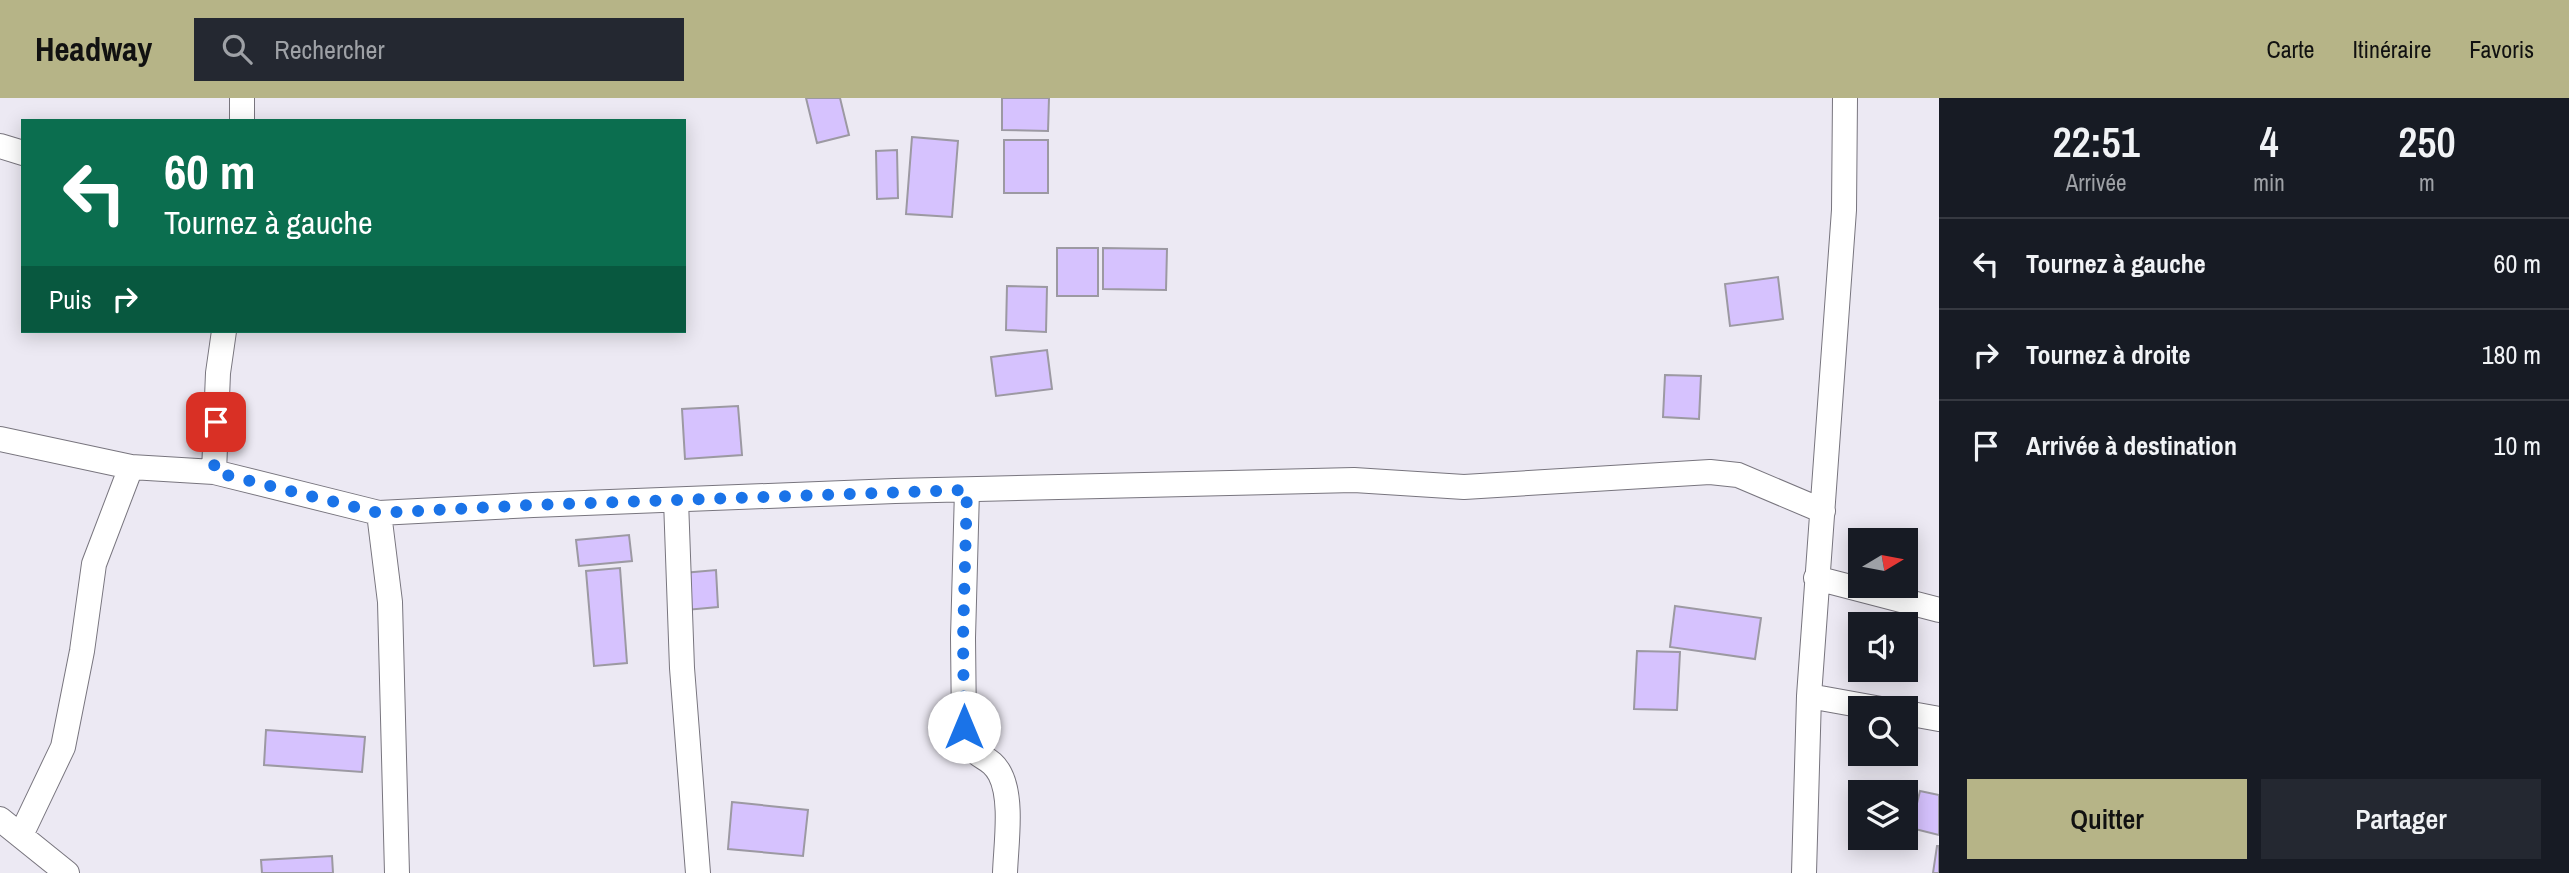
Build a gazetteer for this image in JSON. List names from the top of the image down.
{
  "north": "right",
  "page": {
    "header": "Headway",
    "search": "Rechercher",
    "nav": ["Carte", "Itinéraire", "Favoris"],
    "eta": [
      "22:51",
      "Arrivée",
      "4",
      "min",
      "250",
      "m"
    ],
    "turn": ["60 m", "Tournez à gauche"],
    "list": [
      {
        "name": "Tournez à gauche",
        "value": "60 m"
      },
      {
        "name": "Tournez à droite",
        "value": "180 m"
      },
      {
        "name": "Arrivée à destination",
        "value": "10 m"
      }
    ],
    "then": "Puis",
    "buttons": ["Quitter", "Partager"]
  }
}
